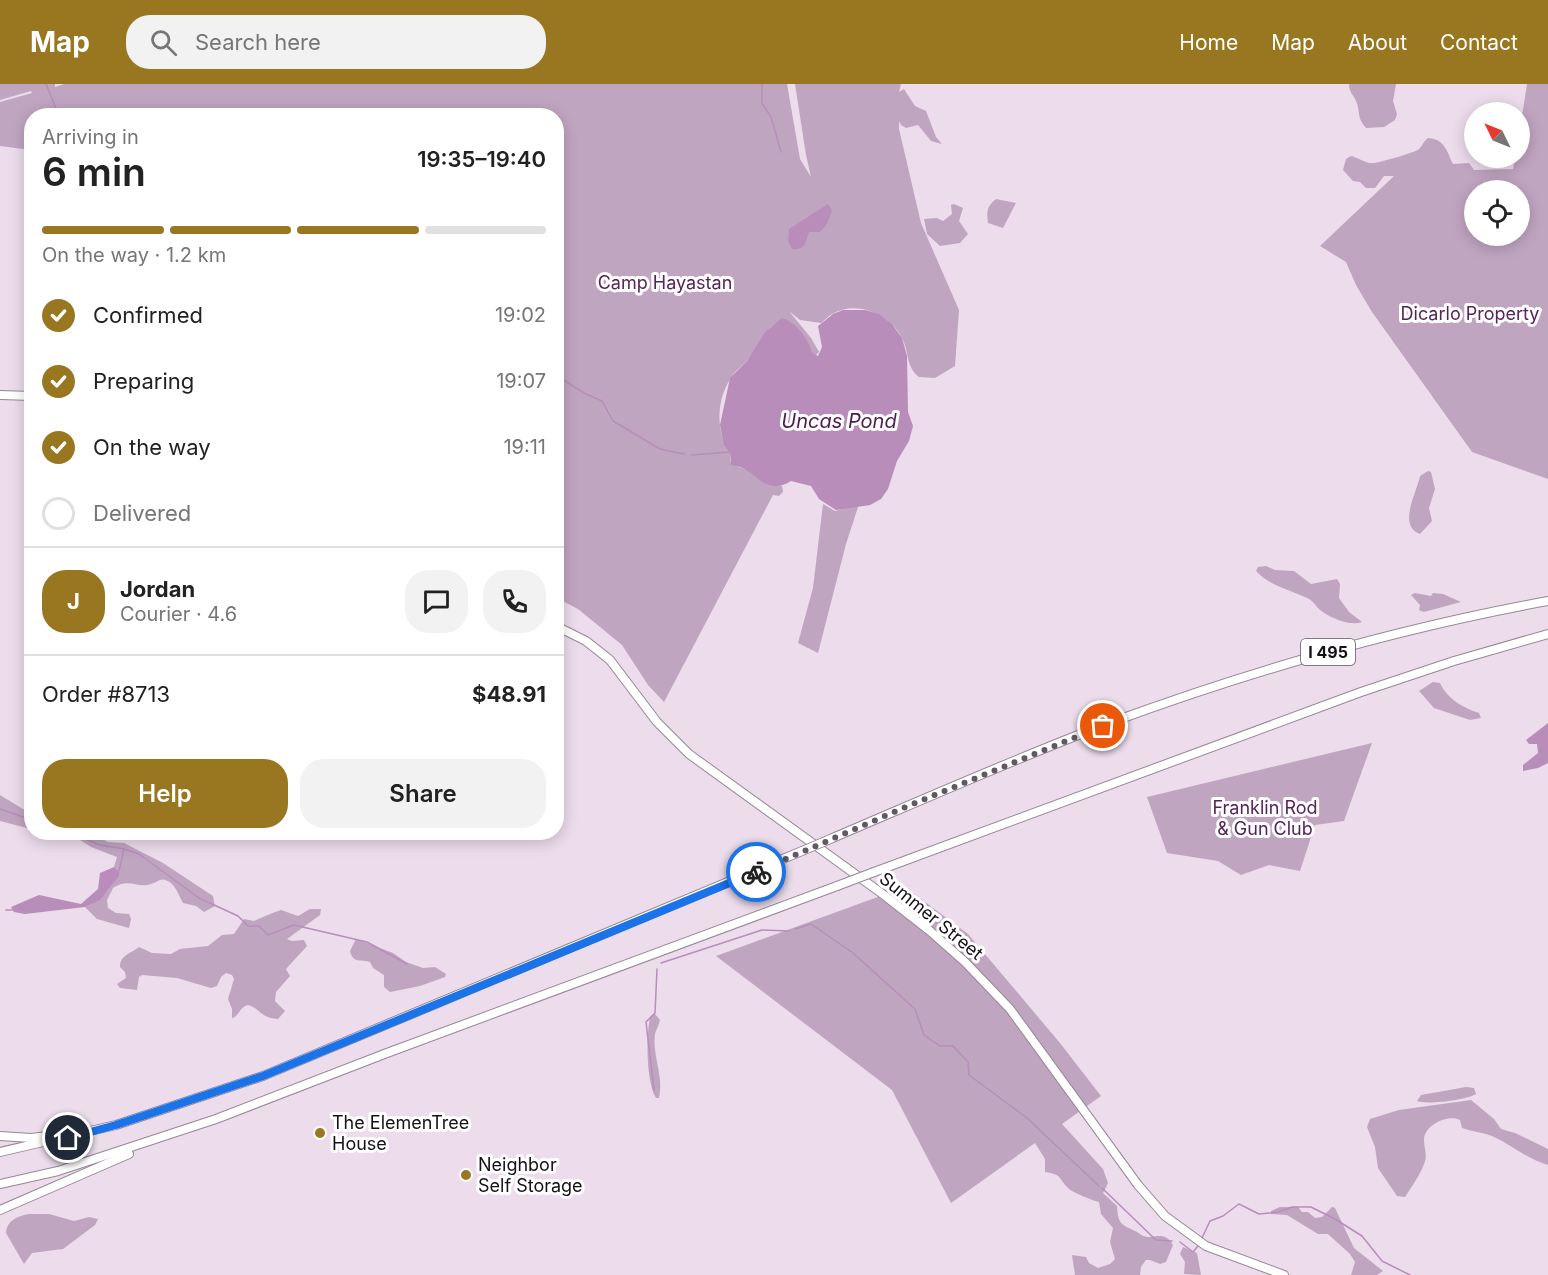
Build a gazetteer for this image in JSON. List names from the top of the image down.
{
  "streets": {
    "highway": ["I 495"],
    "main road": ["Summer Street"]
  },
  "water": ["Uncas Pond"],
  "parks": ["Camp Hayastan", "Dicarlo Property", "Franklin Rod & Gun Club"],
  "places": ["The ElemenTree House", "Neighbor Self Storage"],
  "north": "top left",
  "page": {
    "header": "Map",
    "search": "Search here",
    "nav": [
      "Home",
      "Map",
      "About",
      "Contact"
    ],
    "heading": ["6 min", "Arriving in", "19:35–19:40"],
    "panel": [
      "Jordan",
      "Courier · 4.6",
      "Order #8713",
      "$48.91"
    ],
    "bar": "On the way · 1.2 km",
    "list": [
      ["Confirmed", "19:02"],
      ["Preparing", "19:07"],
      ["On the way", "19:11"],
      "Delivered"
    ],
    "round": "J",
    "buttons": ["Help", "Share"]
  }
}
